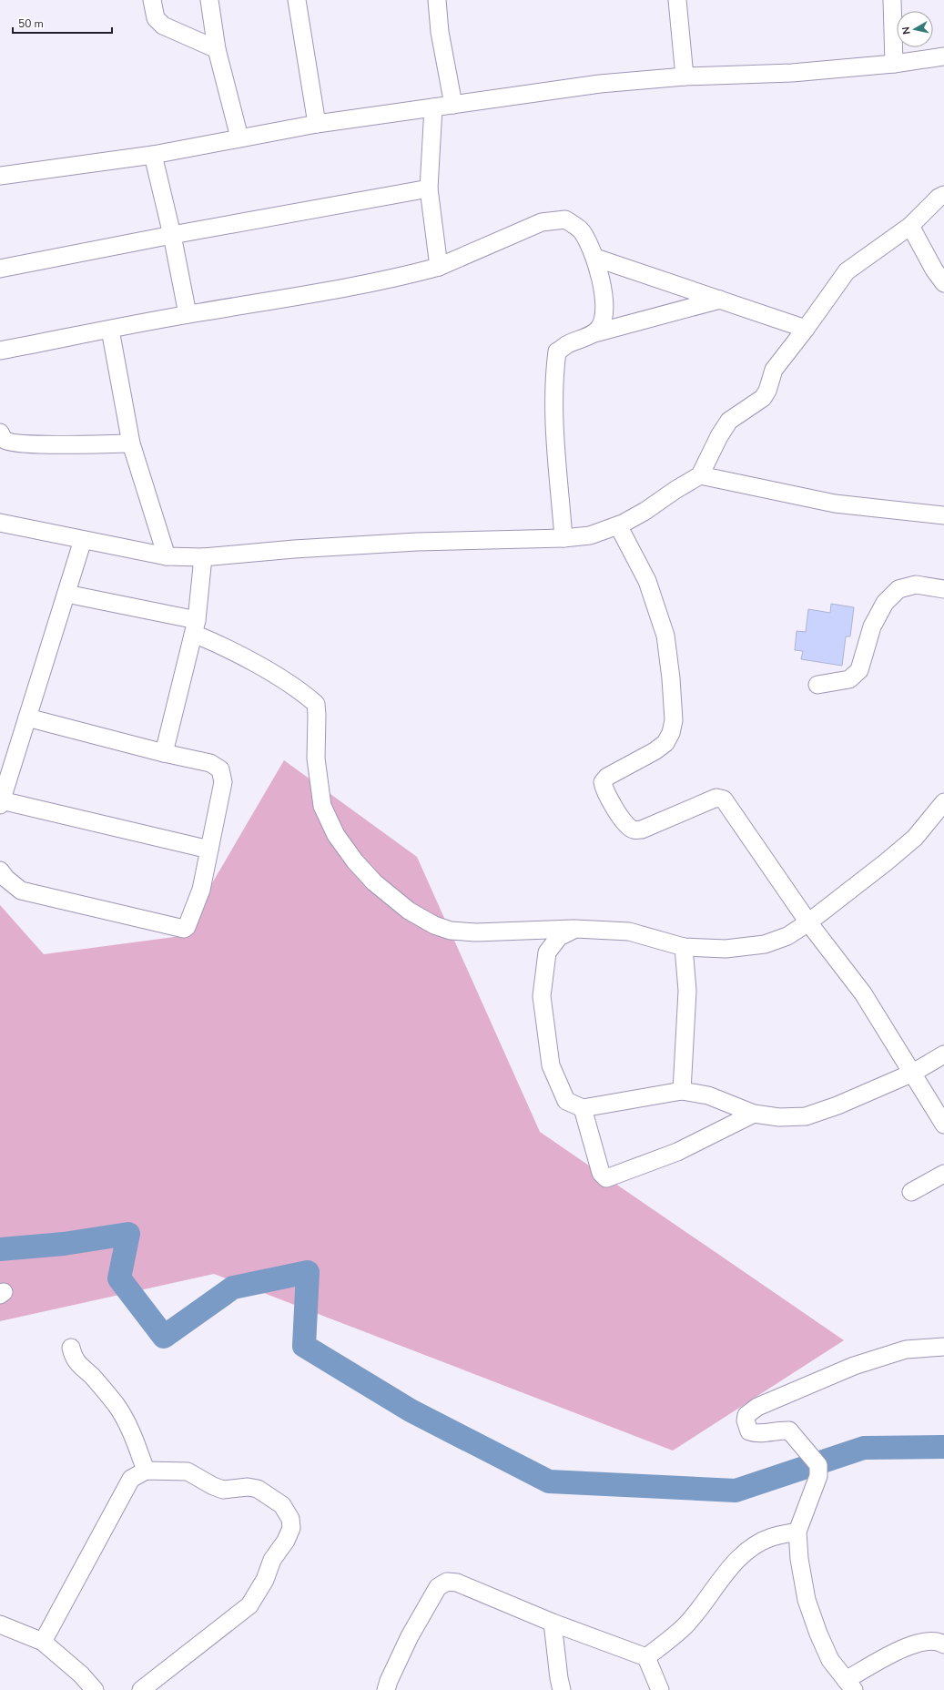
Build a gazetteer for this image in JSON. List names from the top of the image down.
{
  "scale_bar": "50 m",
  "north": "left"
}
